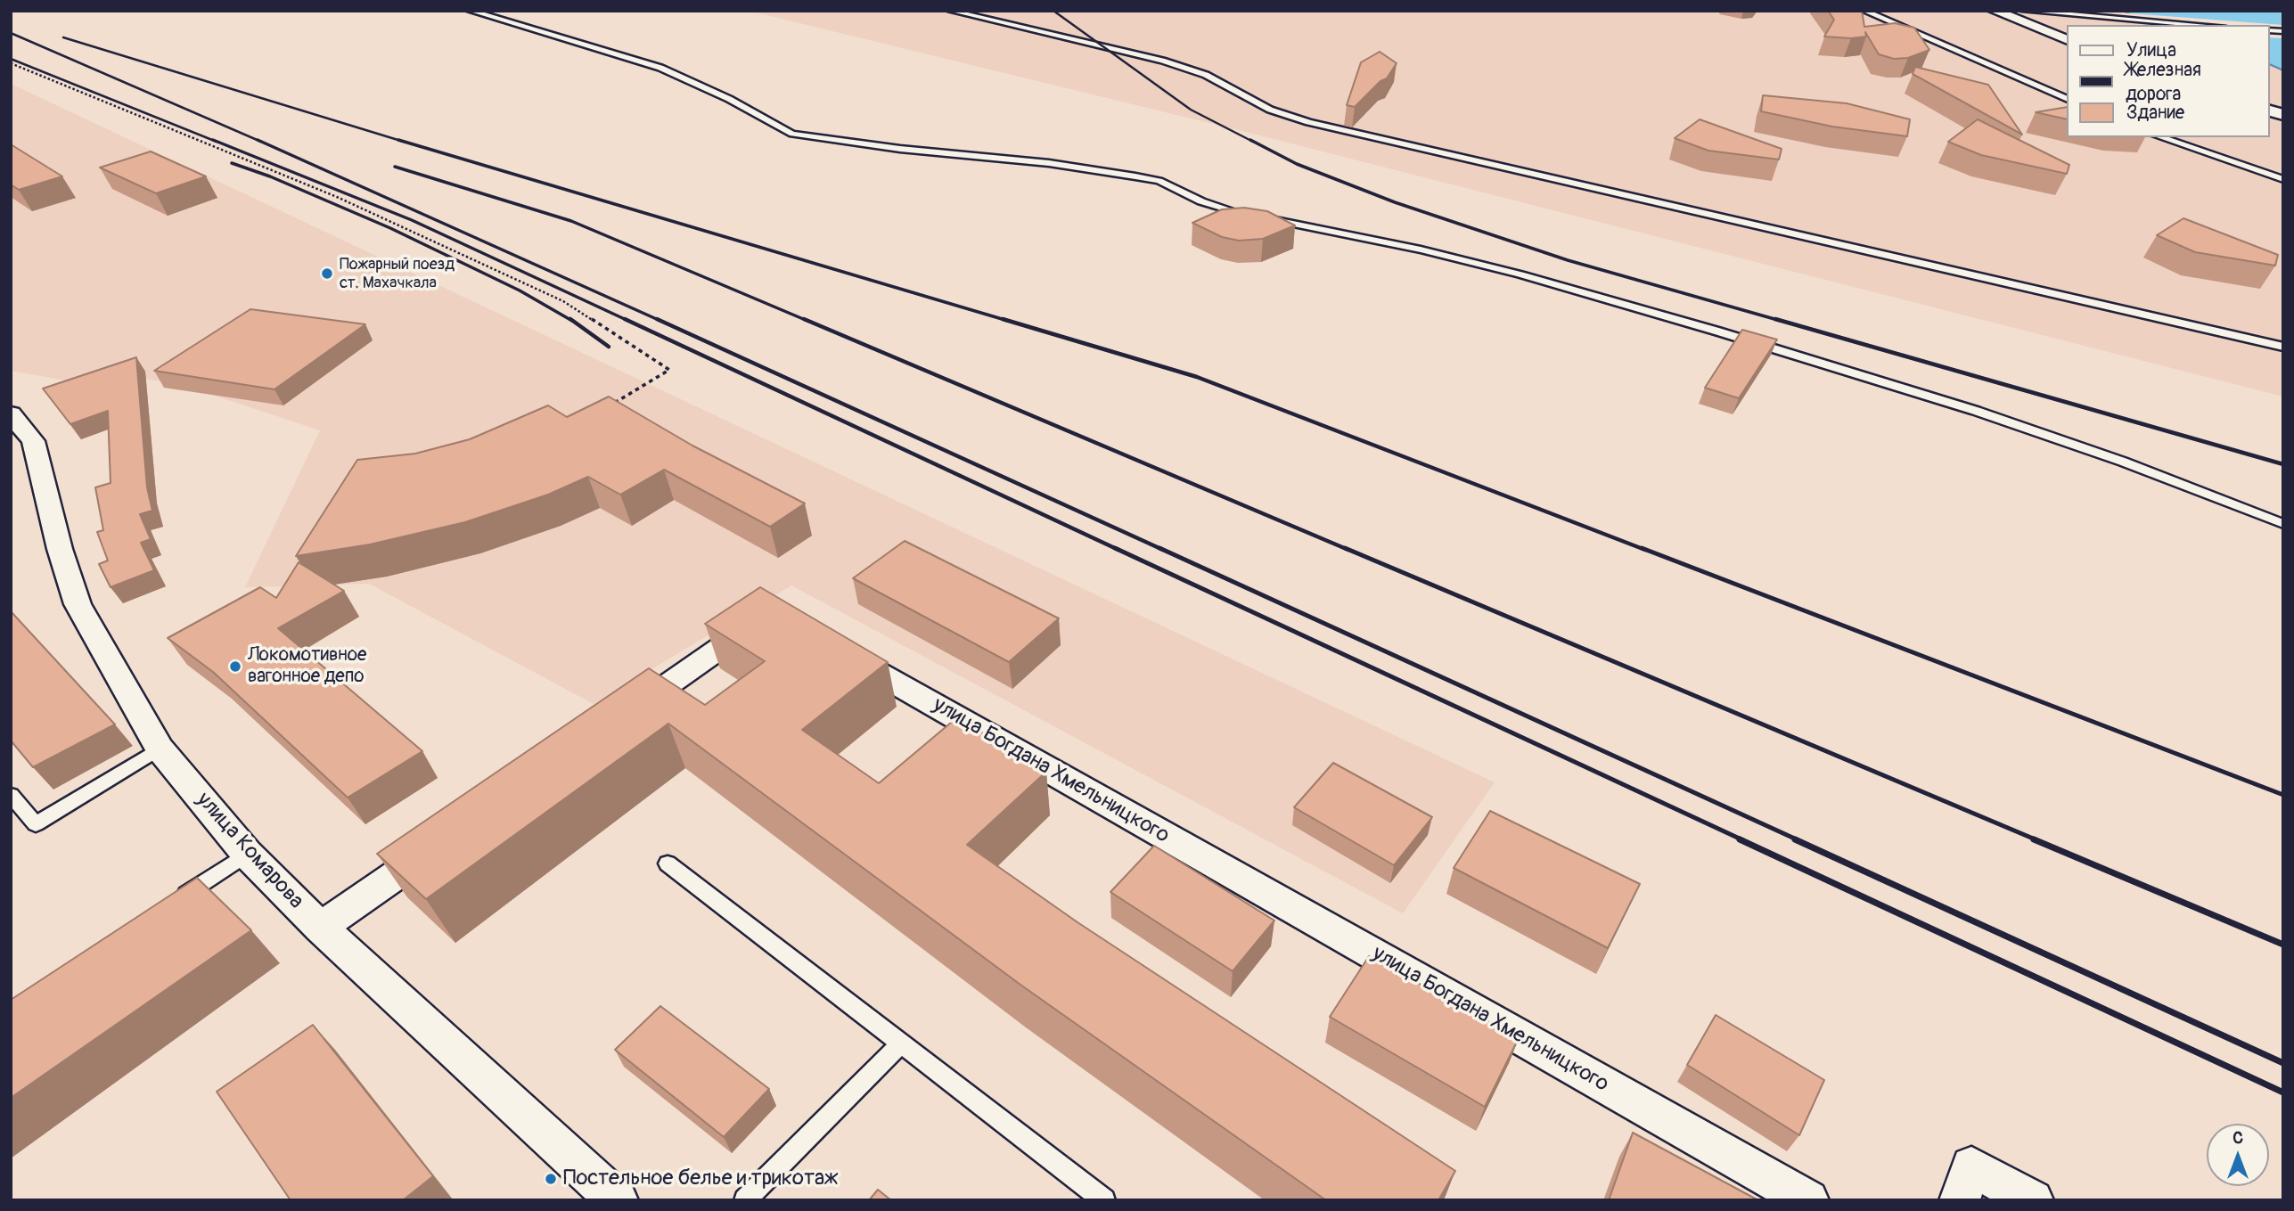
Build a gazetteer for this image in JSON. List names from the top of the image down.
{
  "streets": {
    "street": ["улица Богдана Хмельницкого", "улица Комарова"]
  },
  "places": ["Пожарный поезд ст. Махачкала", "Локомотивное вагонное депо", "Постельное белье и трикотаж"],
  "legend": ["Улица", "Железная дорога", "Здание"],
  "north": "top"
}
